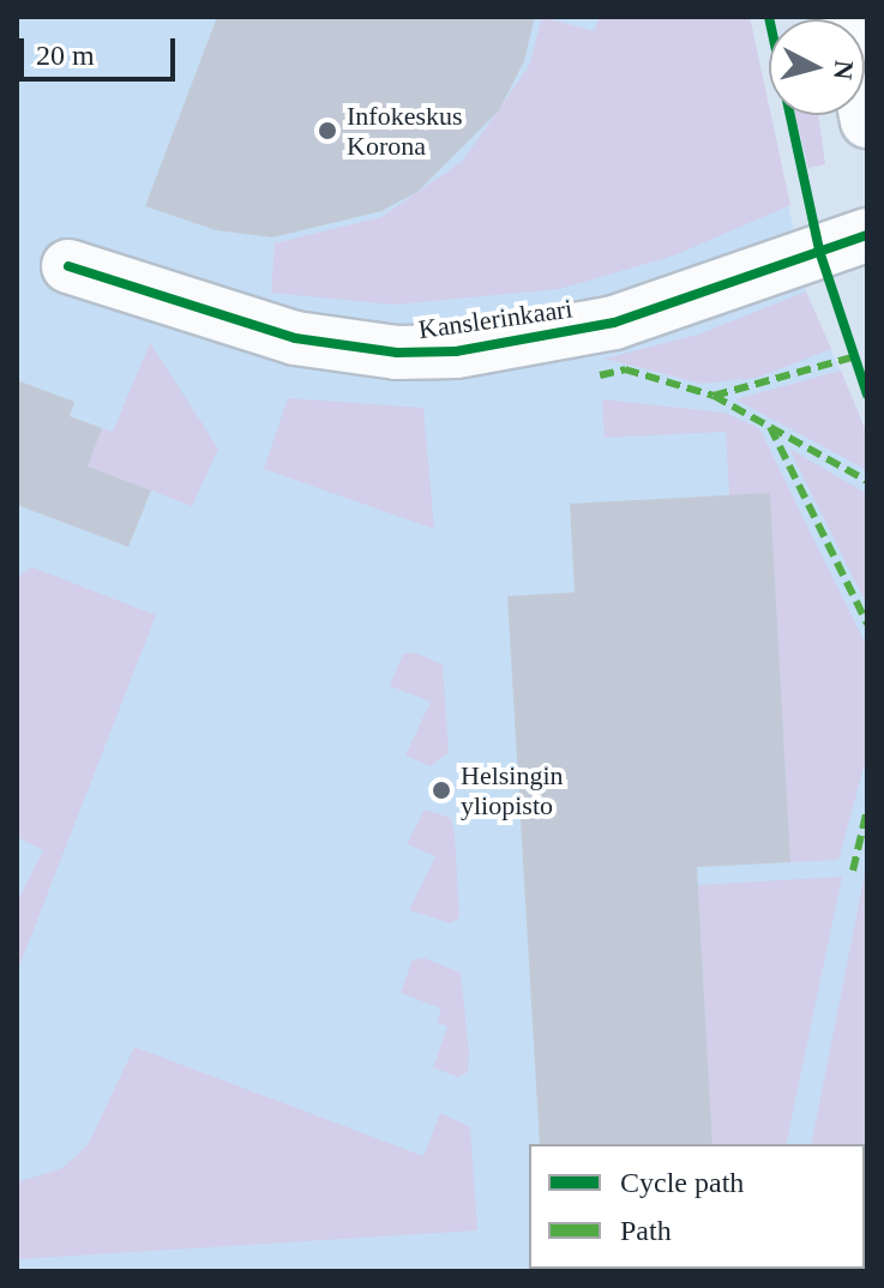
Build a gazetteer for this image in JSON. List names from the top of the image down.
{
  "streets": {
    "street": ["Kanslerinkaari"]
  },
  "places": ["Infokeskus Korona", "Helsingin yliopisto"],
  "legend": ["Cycle path", "Path"],
  "scale_bar": "20 m",
  "north": "right"
}
